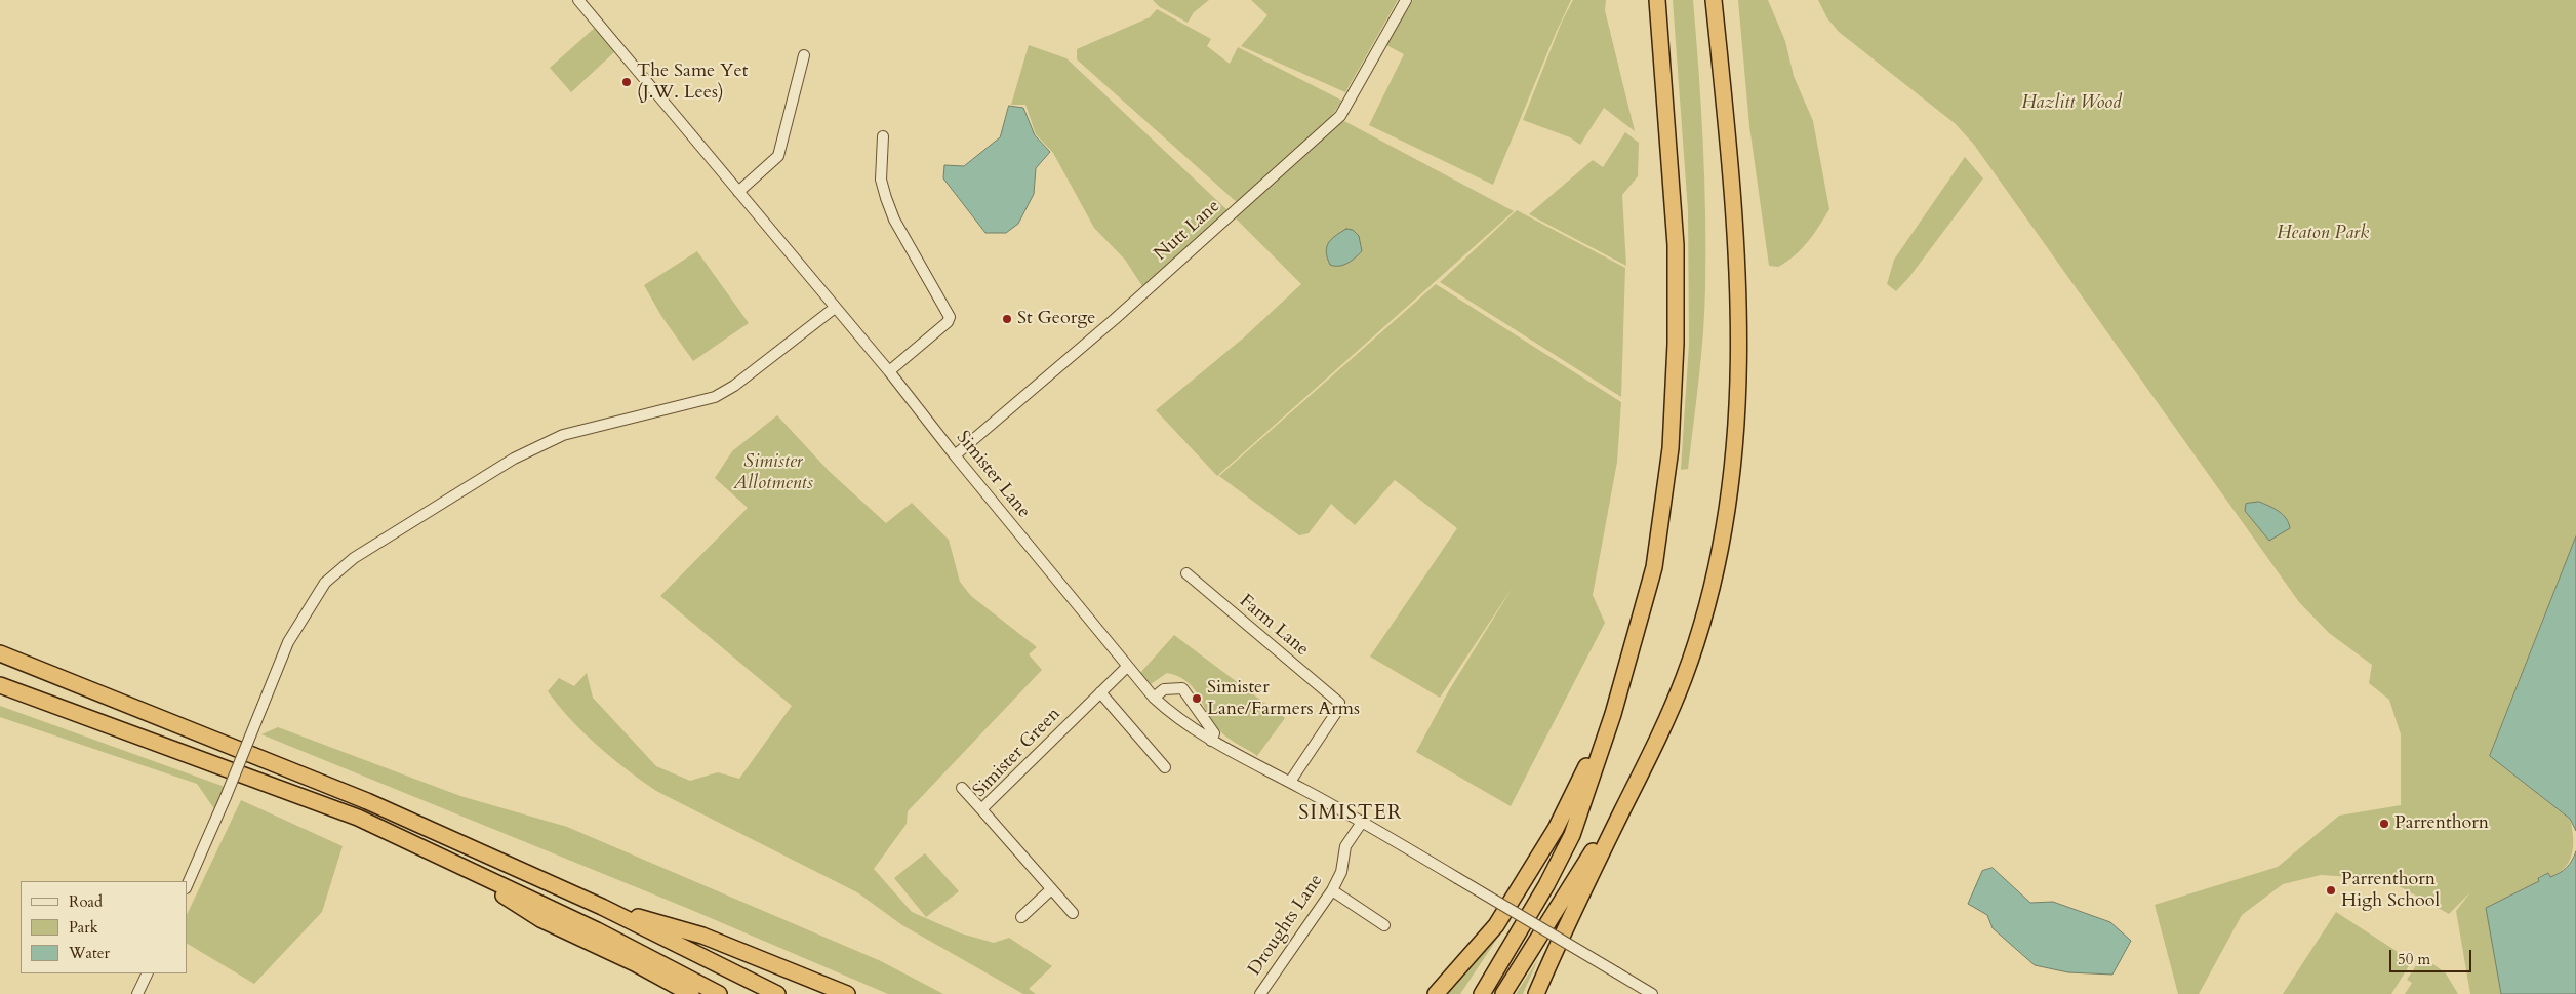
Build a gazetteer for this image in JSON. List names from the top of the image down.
{
  "streets": {
    "street": [
      "Nutt Lane",
      "Simister Lane",
      "Farm Lane",
      "Simister Green",
      "Droughts Lane"
    ]
  },
  "crossings": [
    ["Nutt Lane", "Simister Lane"],
    ["Simister Lane", "Farm Lane"],
    ["Simister Lane", "Simister Green"],
    ["Simister Lane", "Droughts Lane"]
  ],
  "districts": ["SIMISTER"],
  "parks": ["Hazlitt Wood", "Heaton Park", "Simister Allotments"],
  "places": [
    "The Same Yet (J.W. Lees)",
    "St George",
    "Simister Lane/Farmers Arms",
    "Parrenthorn",
    "Parrenthorn High School"
  ],
  "legend": ["Road", "Park", "Water"],
  "scale_bar": "50 m"
}
